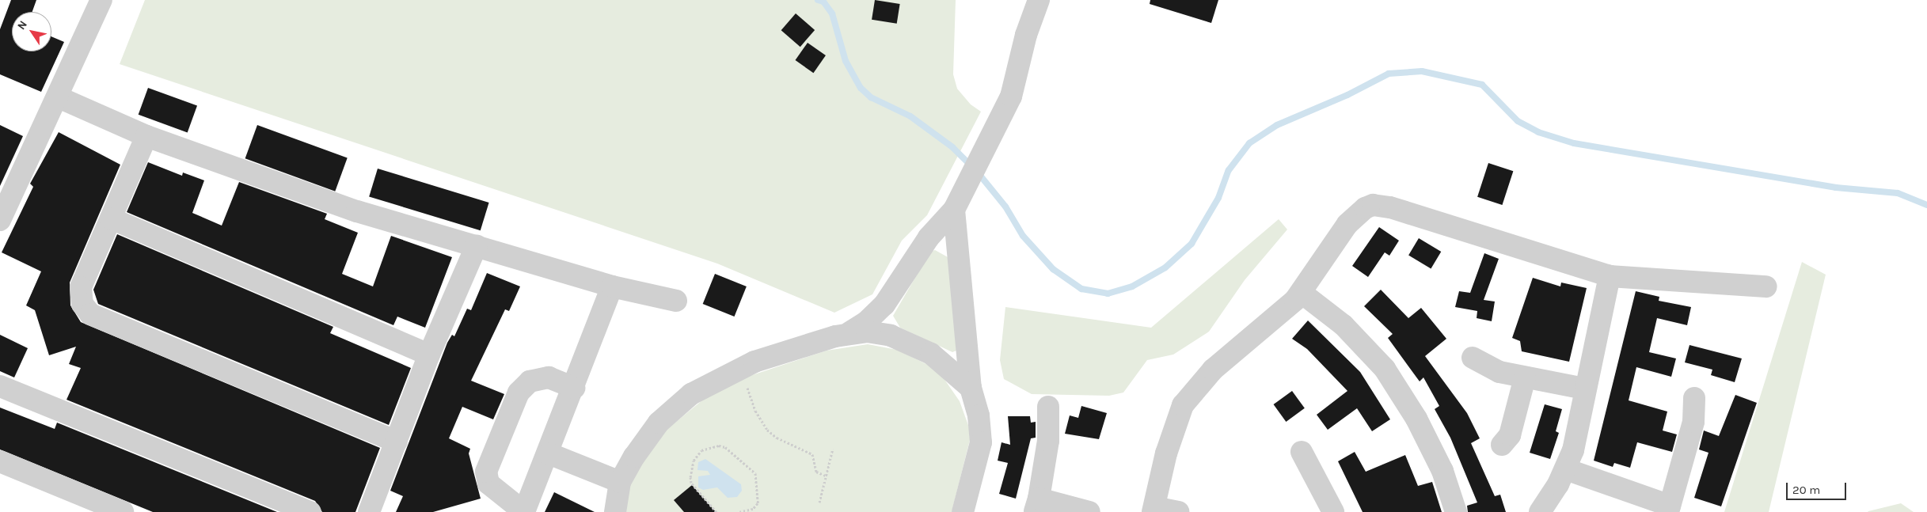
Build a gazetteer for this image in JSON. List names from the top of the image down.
{
  "scale_bar": "20 m",
  "north": "top left"
}
